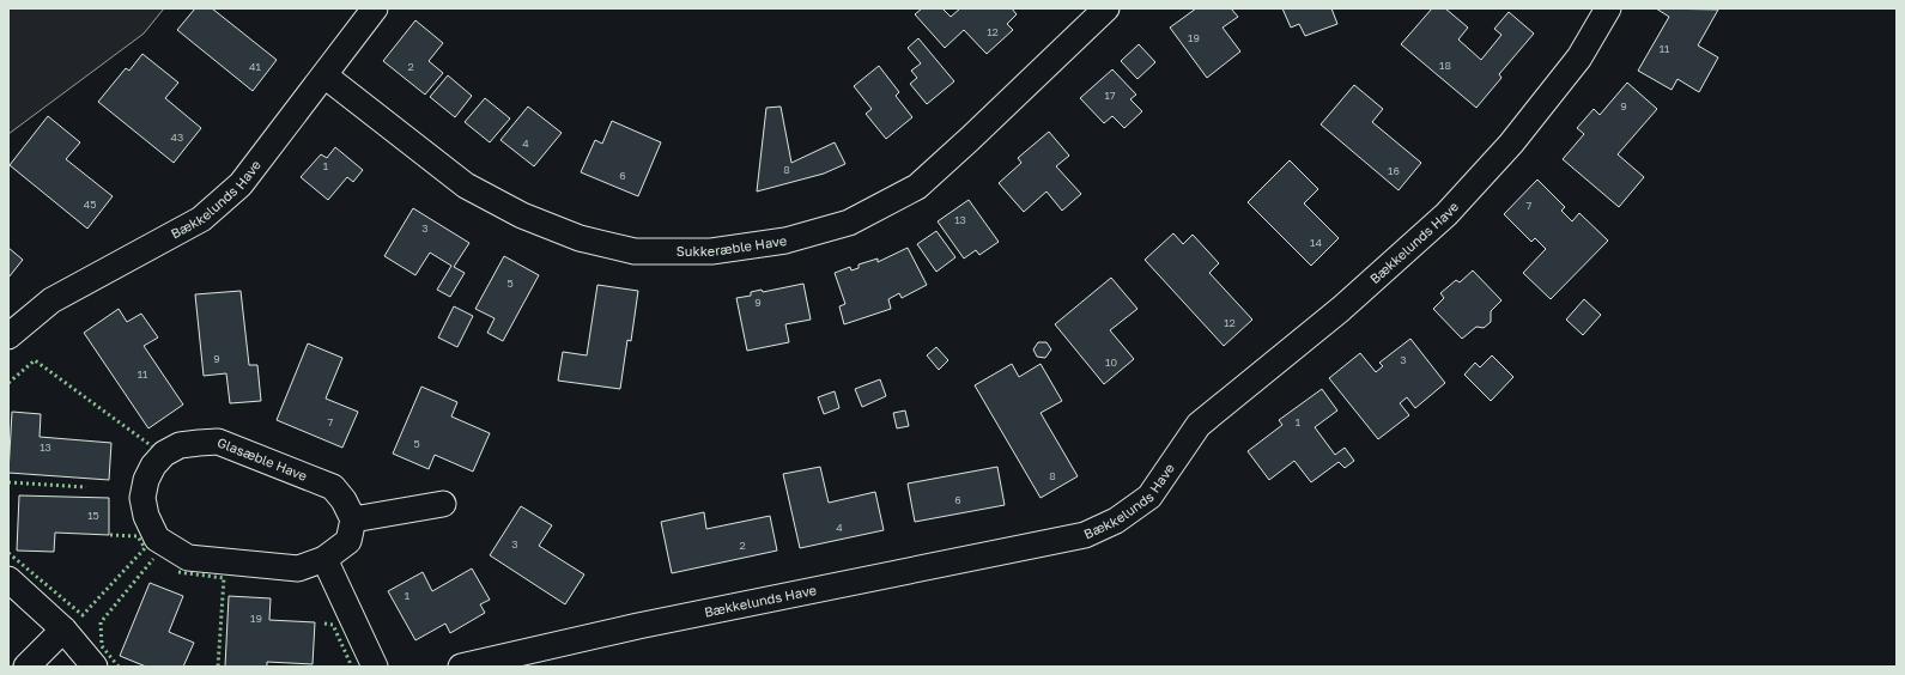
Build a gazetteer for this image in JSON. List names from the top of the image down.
{
  "streets": {
    "street": ["Bækkelunds Have", "Sukkeræble Have", "Glasæble Have"]
  },
  "crossings": [
    ["Bækkelunds Have", "Sukkeræble Have"]
  ],
  "house_numbers": [
    "12",
    "19",
    "11",
    "18",
    "41",
    "2",
    "17",
    "9",
    "43",
    "4",
    "1",
    "8",
    "16",
    "6",
    "45",
    "7",
    "13",
    "3",
    "14",
    "5",
    "9",
    "12",
    "9",
    "3",
    "10",
    "11",
    "7",
    "1",
    "5",
    "13",
    "8",
    "6",
    "15",
    "4",
    "3",
    "2",
    "1",
    "19"
  ]
}
